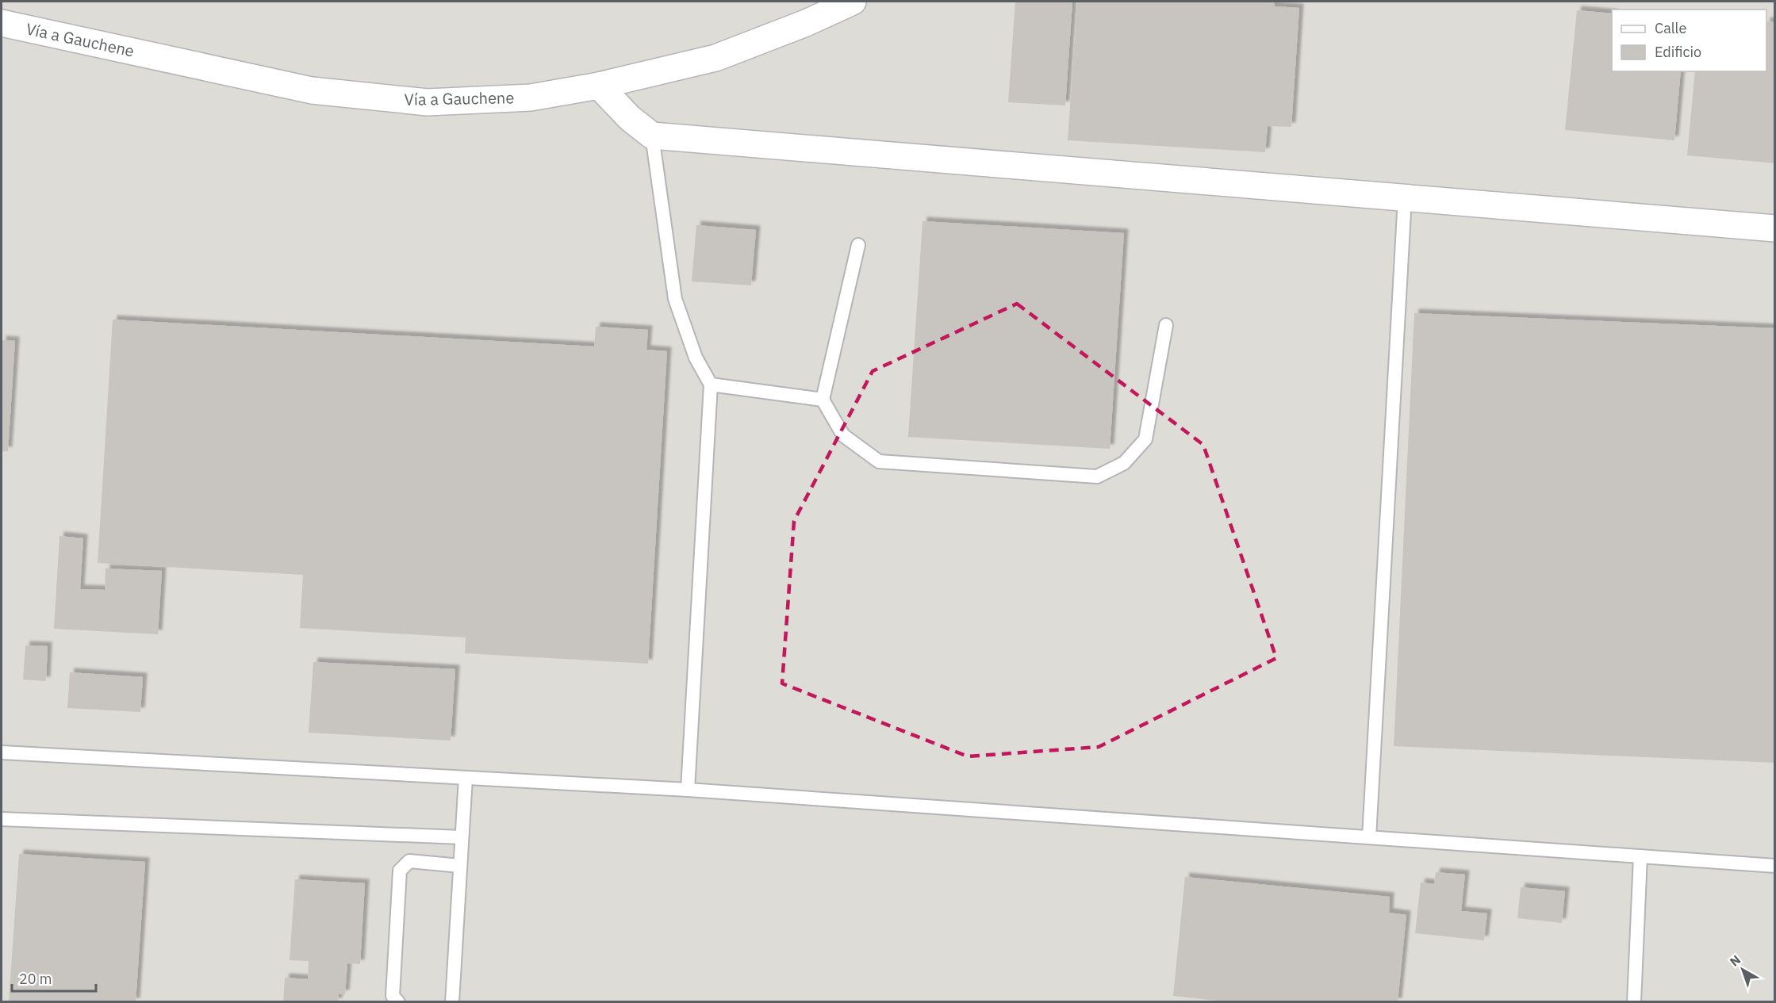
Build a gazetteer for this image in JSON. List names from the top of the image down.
{
  "streets": {
    "street": ["Vía a Gauchene"]
  },
  "legend": ["Calle", "Edificio"],
  "scale_bar": "20 m",
  "north": "top left"
}
